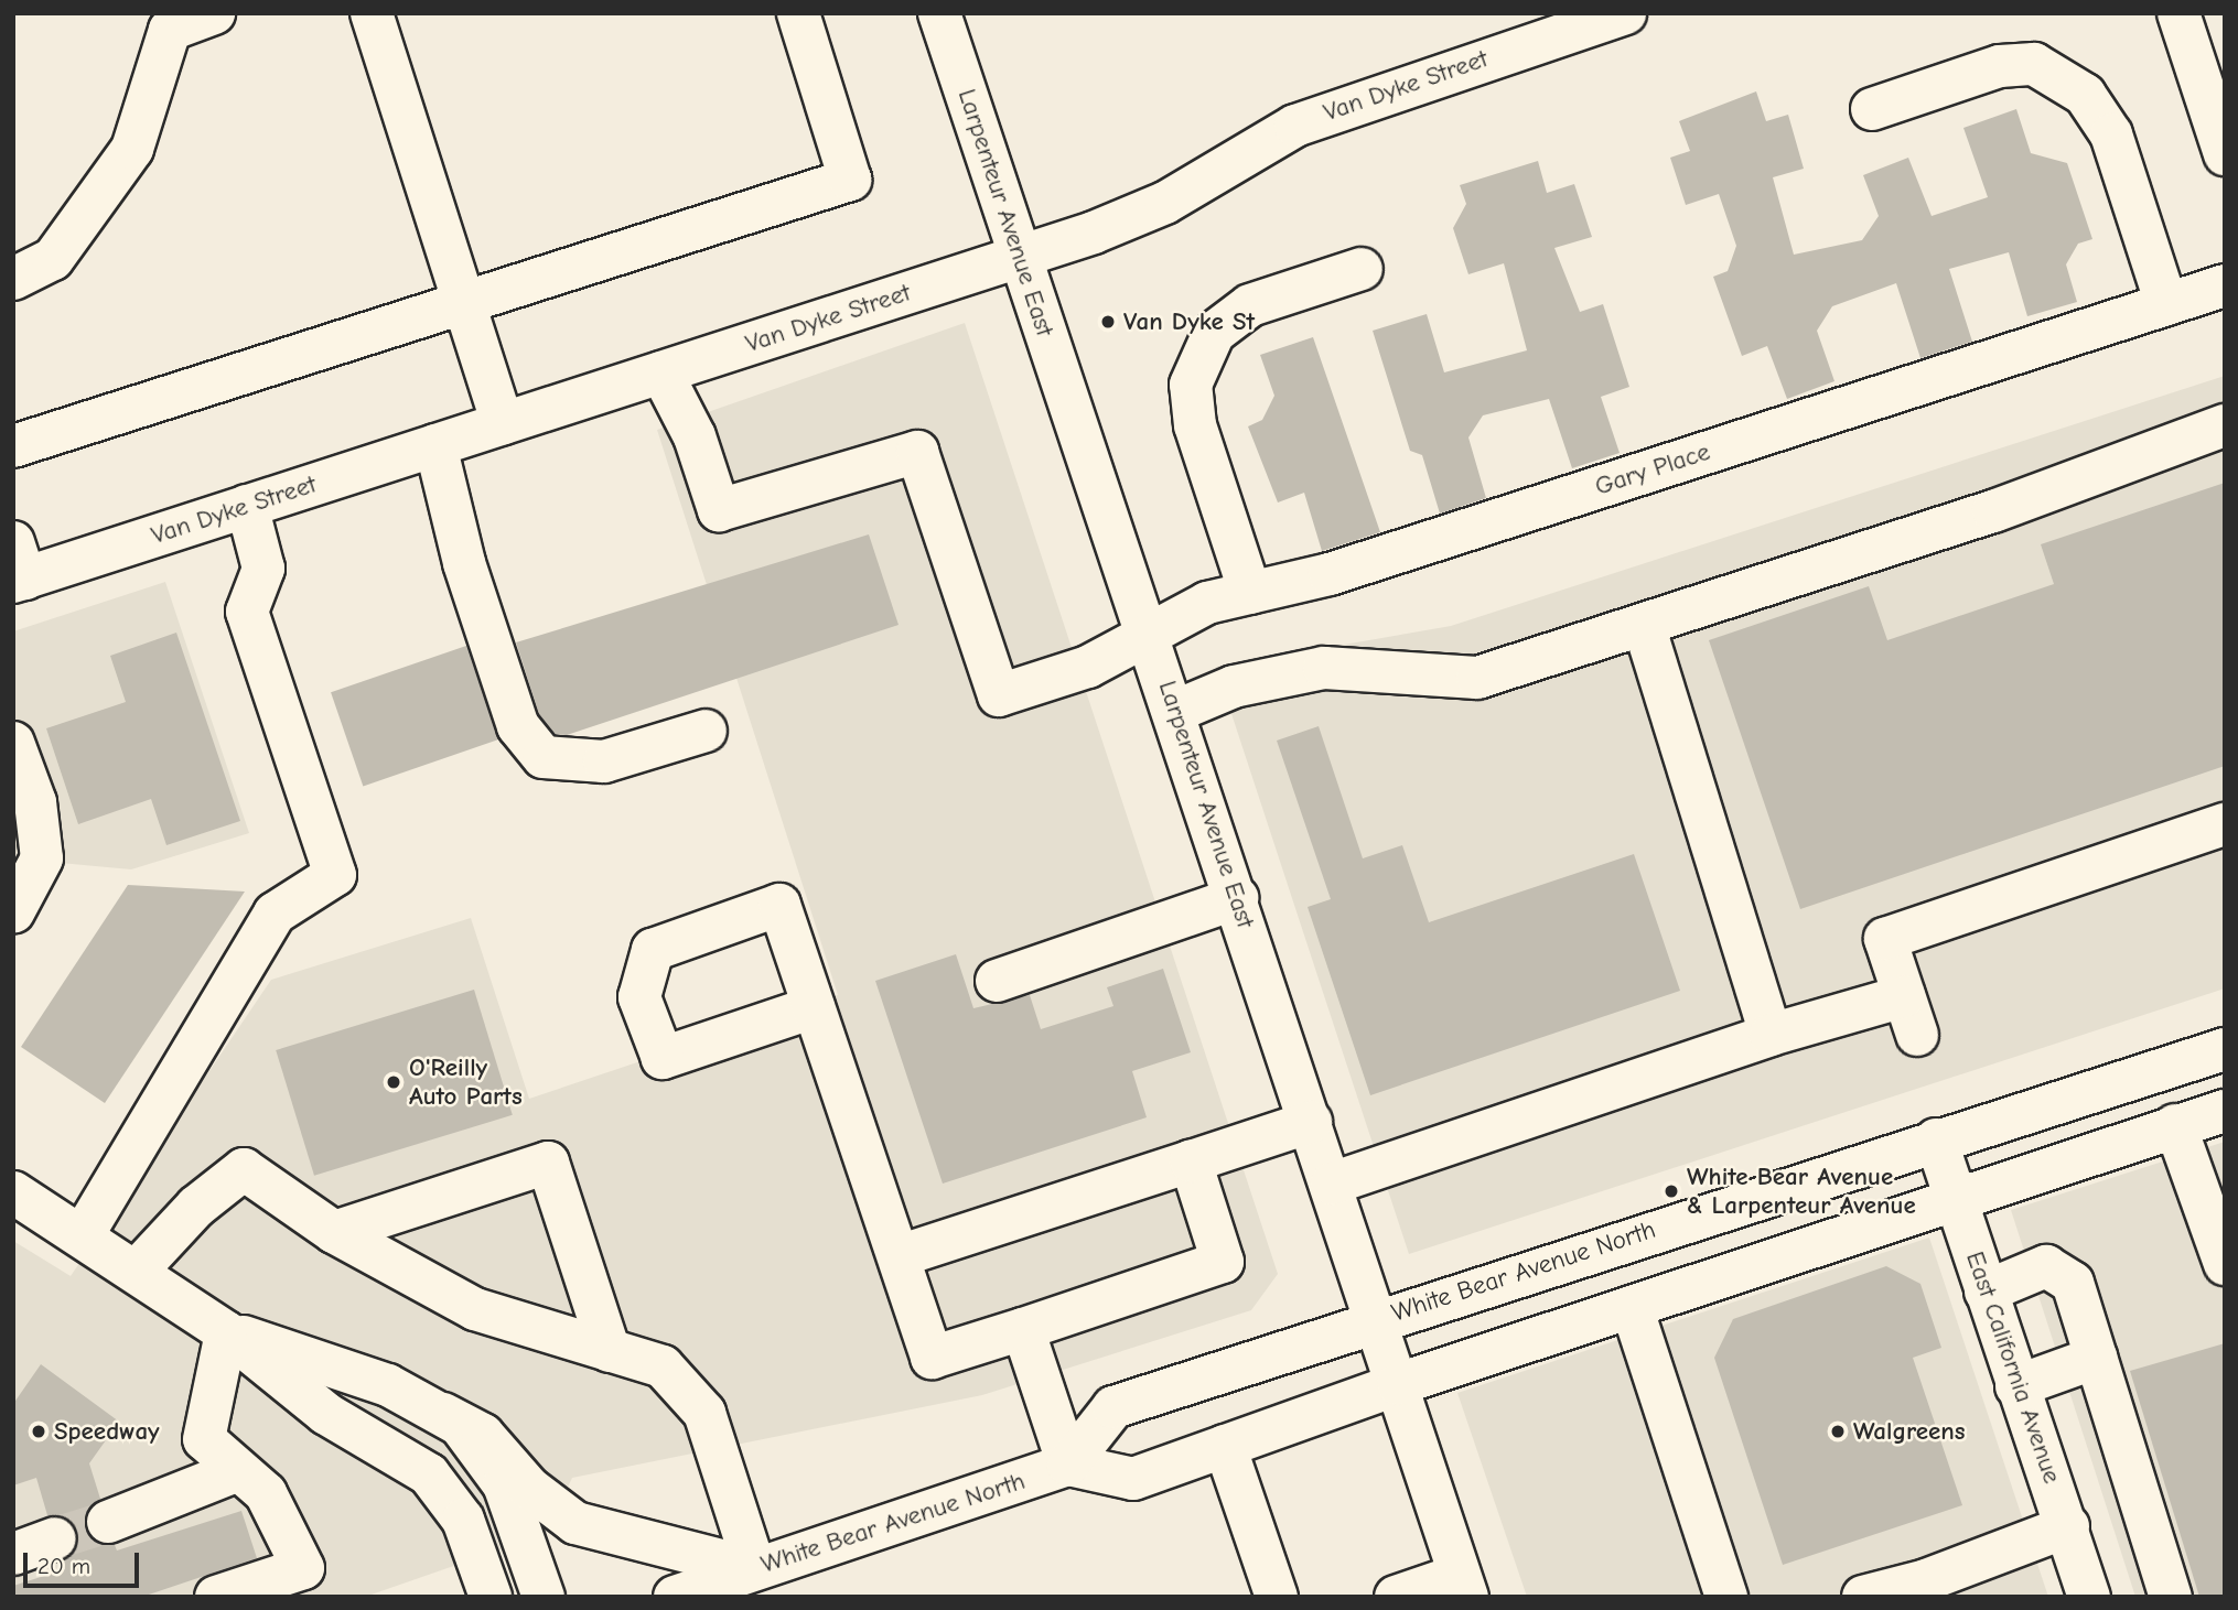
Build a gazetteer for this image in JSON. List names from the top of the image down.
{
  "streets": {
    "street": [
      "Van Dyke Street",
      "Larpenteur Avenue East",
      "Gary Place",
      "White Bear Avenue North",
      "East California Avenue"
    ]
  },
  "crossings": [
    ["Van Dyke Street", "Larpenteur Avenue East"],
    ["Van Dyke Street", "Gary Place"],
    ["Larpenteur Avenue East", "Gary Place"],
    ["Larpenteur Avenue East", "White Bear Avenue North"],
    ["White Bear Avenue North", "East California Avenue"]
  ],
  "places": [
    "Van Dyke St",
    "O'Reilly Auto Parts",
    "White Bear Avenue & Larpenteur Avenue",
    "Speedway",
    "Walgreens"
  ],
  "scale_bar": "20 m"
}
